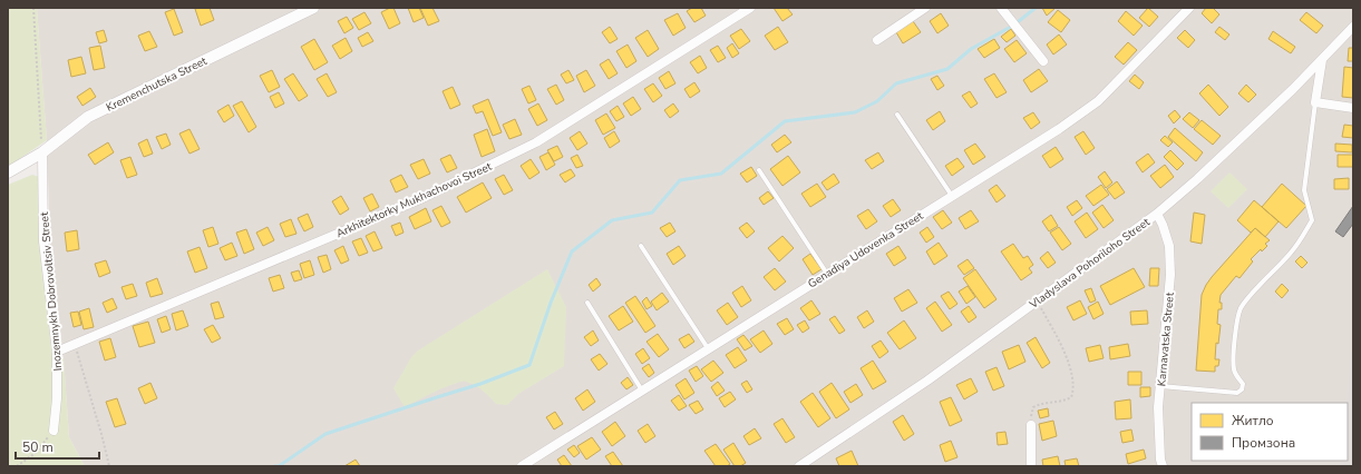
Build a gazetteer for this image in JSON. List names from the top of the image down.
{
  "streets": {
    "street": [
      "Kremenchutska Street",
      "Arkhitektorky Mukhachovoi Street",
      "Genadiya Udovenka Street",
      "Vladyslava Pohoriloho Street",
      "Inozemnykh Dobrovoltsiv Street",
      "Karnavatska Street"
    ]
  },
  "crossings": [
    ["Kremenchutska Street", "Inozemnykh Dobrovoltsiv Street"],
    ["Arkhitektorky Mukhachovoi Street", "Inozemnykh Dobrovoltsiv Street"],
    ["Vladyslava Pohoriloho Street", "Karnavatska Street"]
  ],
  "legend": ["Житло", "Промзона"],
  "scale_bar": "50 m"
}
